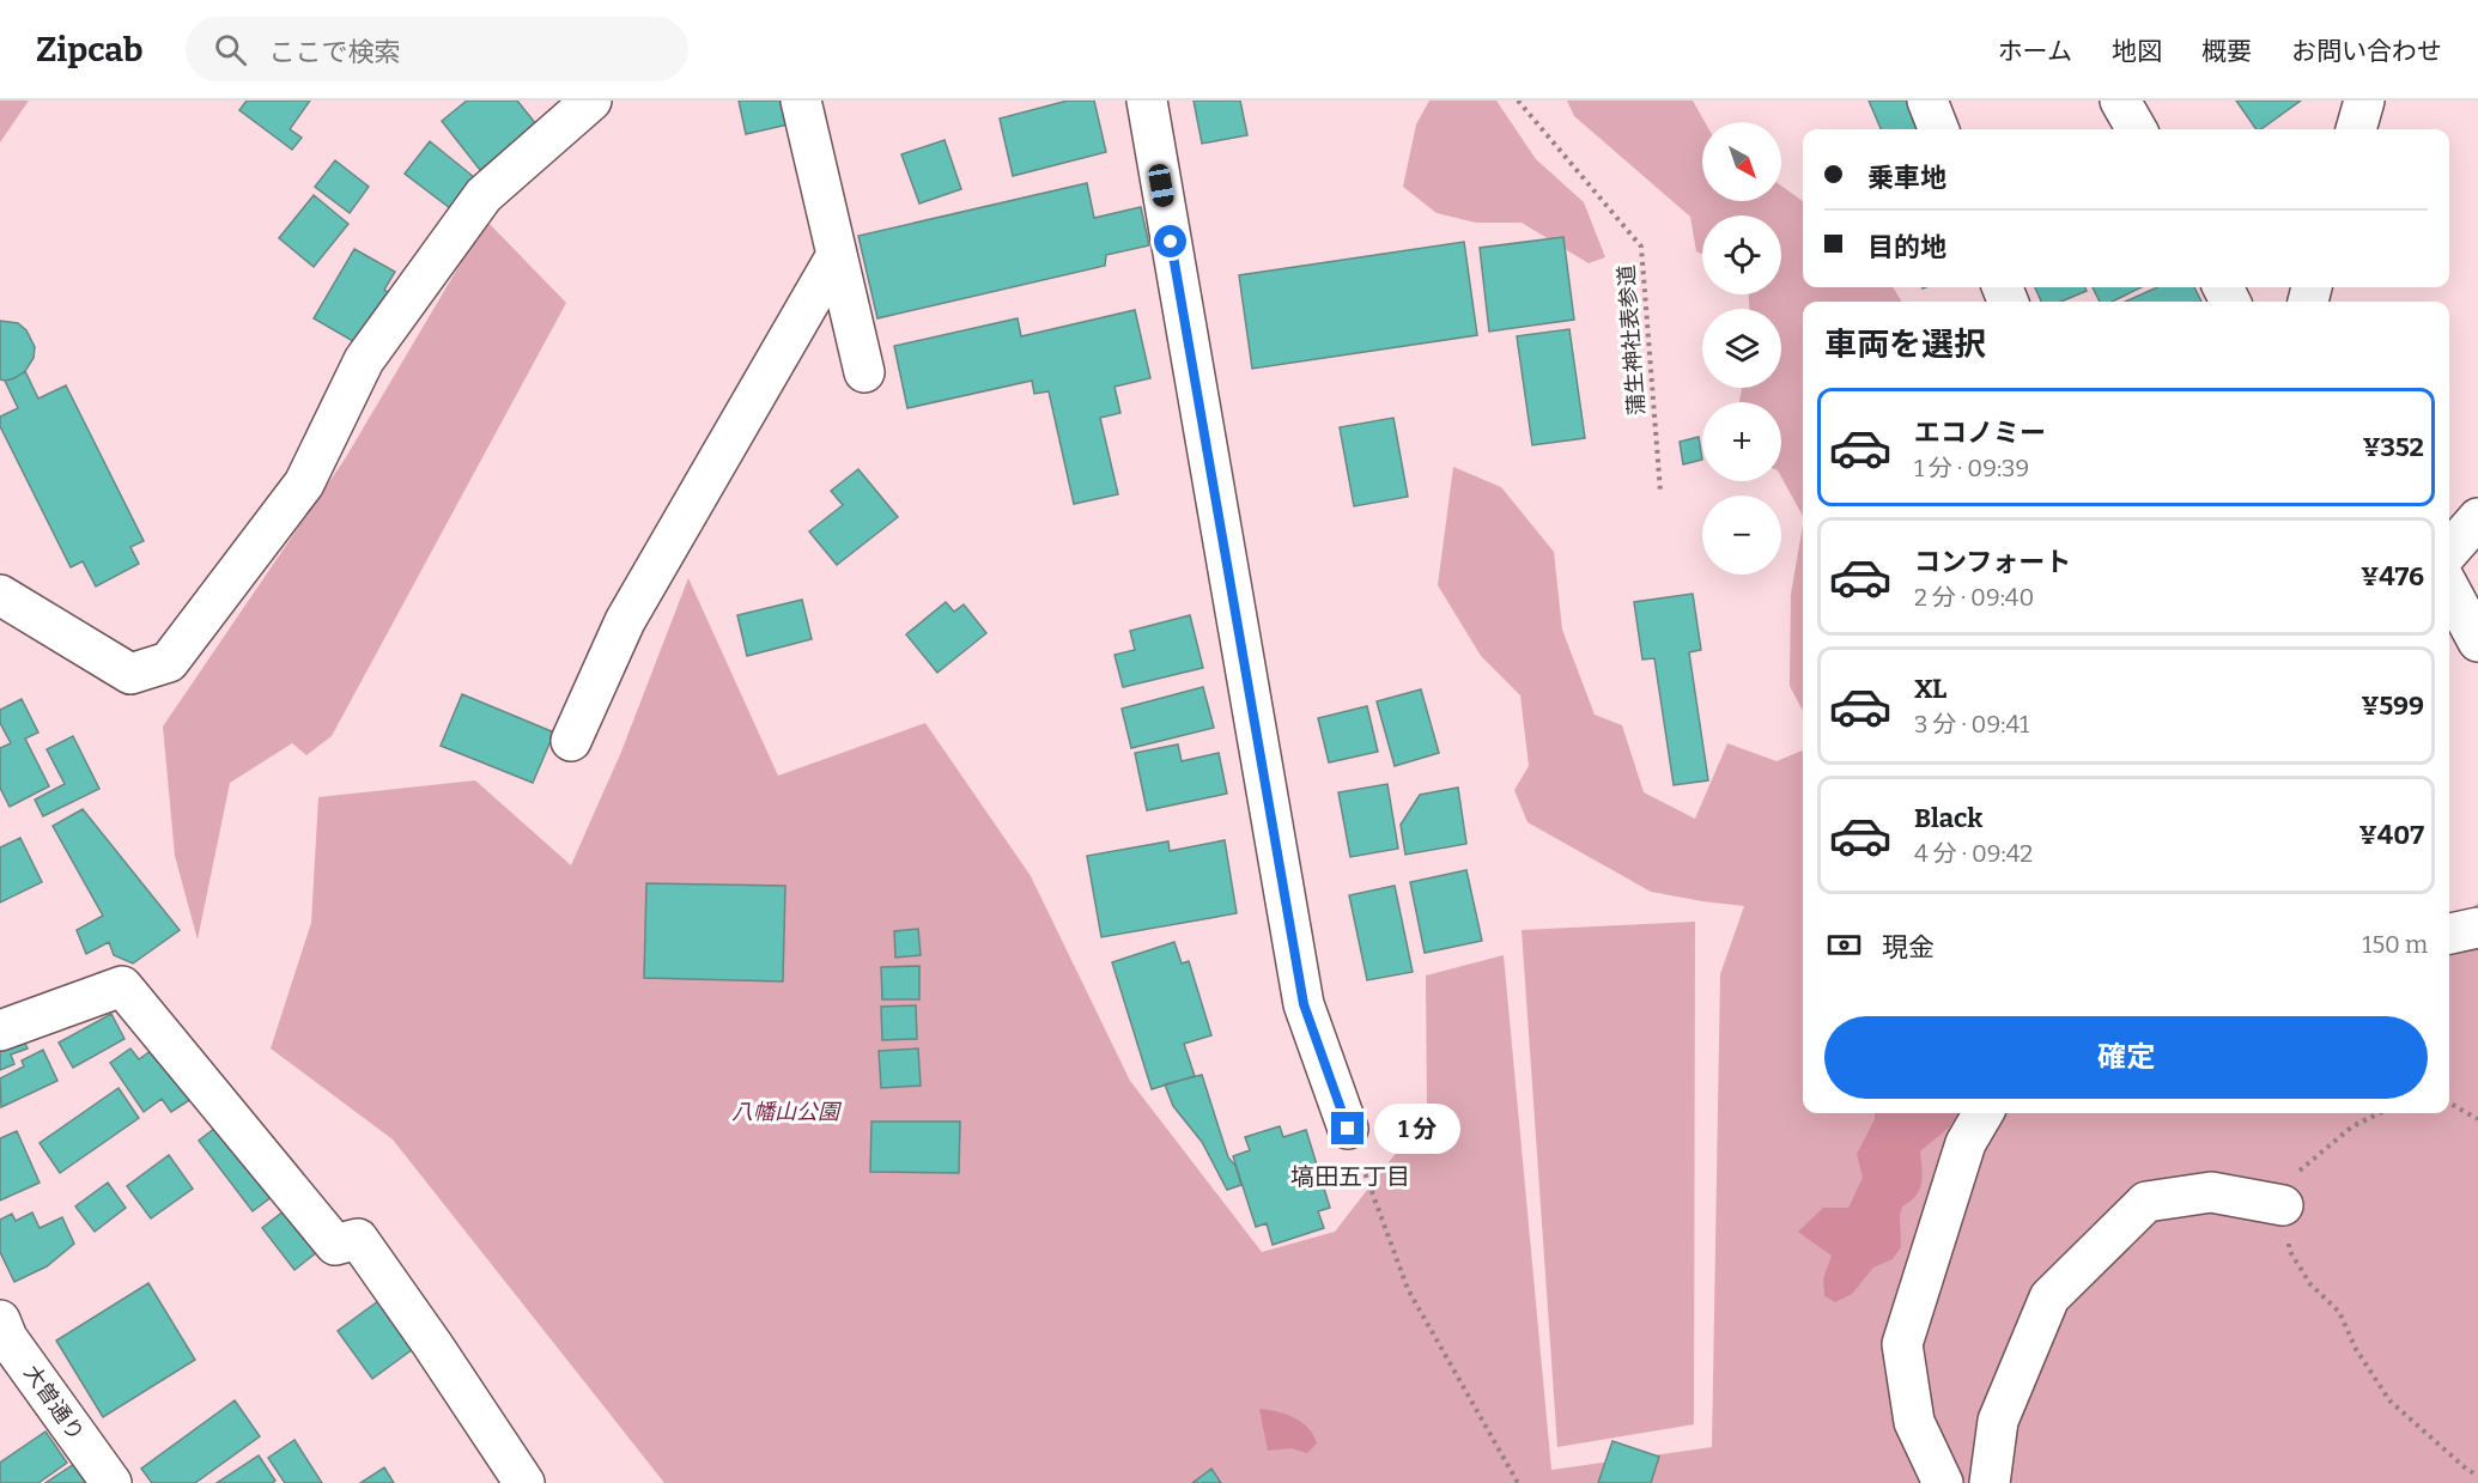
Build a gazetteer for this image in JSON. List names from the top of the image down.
{
  "streets": {
    "street": ["大曽通り"],
    "path": ["蒲生神社表参道"]
  },
  "districts": ["塙田五丁目"],
  "parks": ["八幡山公園"],
  "north": "bottom right",
  "page": {
    "header": "Zipcab",
    "search": "ここで検索",
    "nav": [
      "ホーム",
      "地図",
      "概要",
      "お問い合わせ"
    ],
    "map_buttons": ["+", "−"],
    "banner": ["乗車地", "目的地"],
    "heading": "車両を選択",
    "list": [
      {
        "name": "エコノミー",
        "note": "1 分 · 09:39",
        "value": "¥352"
      },
      {
        "name": "コンフォート",
        "note": "2 分 · 09:40",
        "value": "¥476"
      },
      {
        "name": "XL",
        "note": "3 分 · 09:41",
        "value": "¥599"
      },
      {
        "name": "Black",
        "note": "4 分 · 09:42",
        "value": "¥407"
      }
    ],
    "pay": ["現金", "150 m"],
    "buttons": "確定",
    "bubble": "1 分"
  }
}
